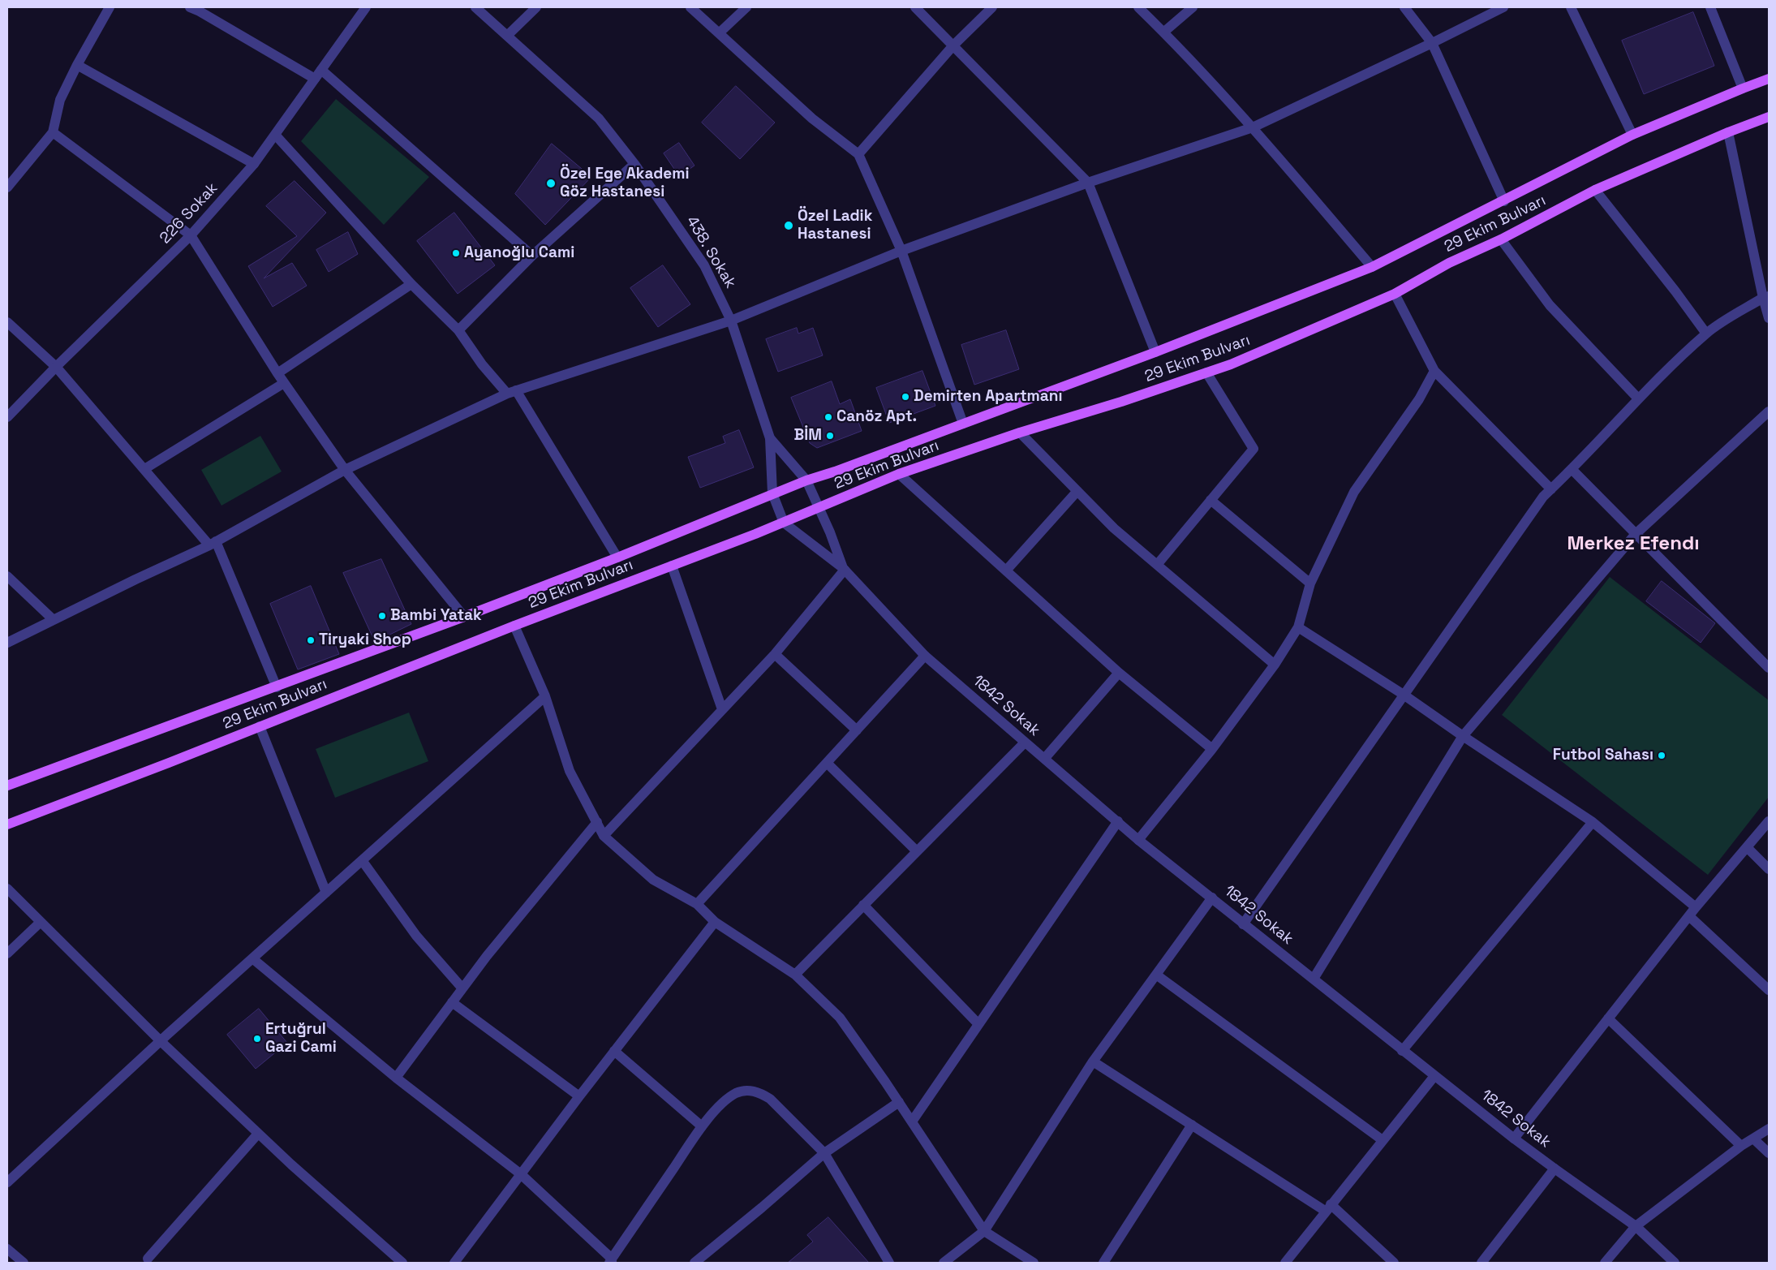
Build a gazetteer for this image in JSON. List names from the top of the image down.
{
  "streets": {
    "main road": ["29 Ekim Bulvarı"],
    "street": ["226 Sokak", "438. Sokak", "1842 Sokak"]
  },
  "districts": ["Merkez Efendı"],
  "places": [
    "Özel Ege Akademi Göz Hastanesi",
    "Özel Ladik Hastanesi",
    "Ayanoğlu Cami",
    "Demirten Apartmanı",
    "Canöz Apt.",
    "BİM",
    "Bambi Yatak",
    "Tiryaki Shop",
    "Futbol Sahası",
    "Ertuğrul Gazi Cami"
  ]
}
